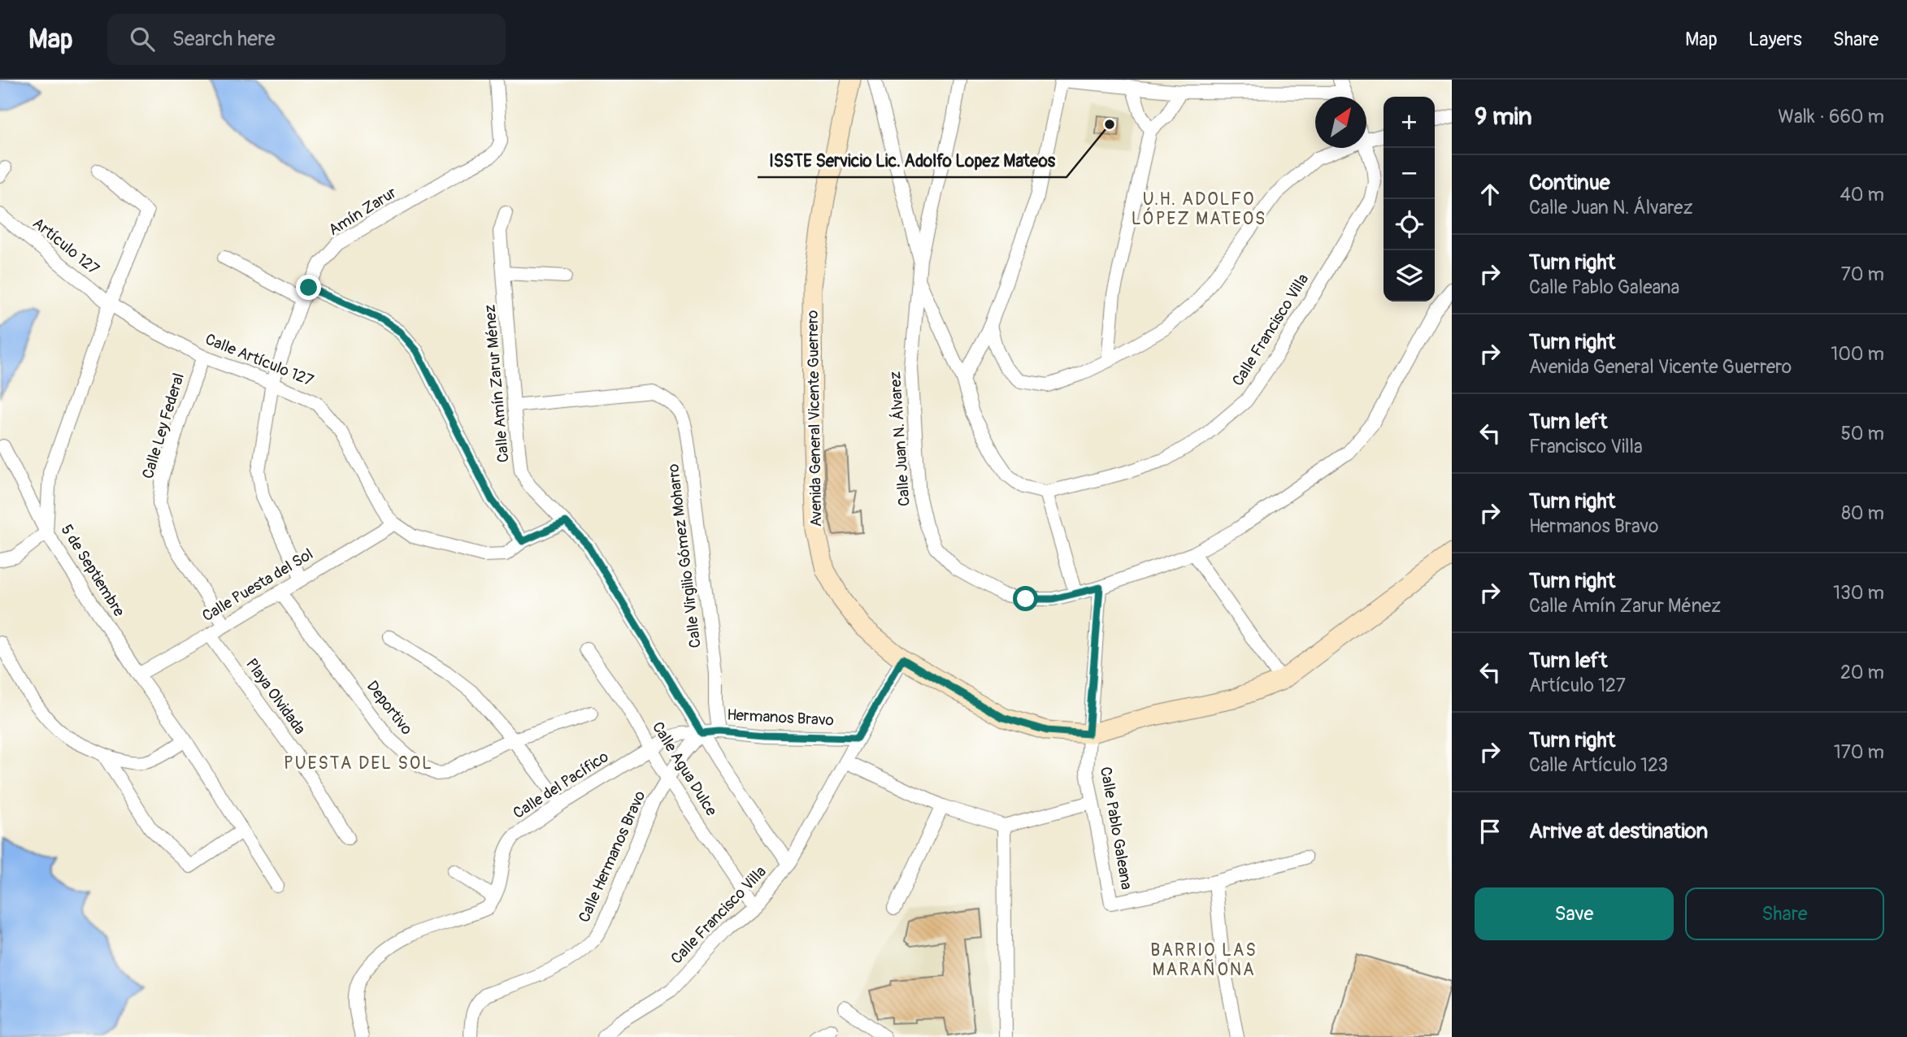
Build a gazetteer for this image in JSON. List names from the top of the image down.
{
  "streets": {
    "street": [
      "Amín Zarur",
      "Artículo 127",
      "Calle Francisco Villa",
      "Calle Artículo 127",
      "Calle Amín Zarur Ménez",
      "Avenida General Vicente Guerrero",
      "Calle Ley Federal",
      "Calle Juan N. Álvarez",
      "Calle Virgilio Gómez Moharro",
      "5 de Septiembre",
      "Calle Puesta del Sol",
      "Playa Olvidada",
      "Deportivo",
      "Hermanos Bravo",
      "Calle Agua Dulce",
      "Calle del Pacífico",
      "Calle Pablo Galeana",
      "Calle Hermanos Bravo"
    ]
  },
  "crossings": [
    ["Amín Zarur", "Calle Artículo 127"],
    ["Amín Zarur", "Calle Puesta del Sol"],
    ["Artículo 127", "Calle Artículo 127"],
    ["Artículo 127", "5 de Septiembre"],
    ["Calle Francisco Villa", "Calle Amín Zarur Ménez"],
    ["Calle Francisco Villa", "Avenida General Vicente Guerrero"],
    ["Calle Francisco Villa", "Hermanos Bravo"],
    ["Calle Francisco Villa", "Calle Agua Dulce"],
    ["Calle Artículo 127", "Calle Ley Federal"],
    ["Calle Artículo 127", "5 de Septiembre"],
    ["Calle Artículo 127", "Calle Puesta del Sol"],
    ["Calle Amín Zarur Ménez", "Calle Virgilio Gómez Moharro"],
    ["Calle Amín Zarur Ménez", "Hermanos Bravo"],
    ["Calle Amín Zarur Ménez", "Calle del Pacífico"],
    ["Calle Amín Zarur Ménez", "Calle Hermanos Bravo"],
    ["Avenida General Vicente Guerrero", "Calle Pablo Galeana"],
    ["Calle Ley Federal", "Calle Puesta del Sol"],
    ["Calle Juan N. Álvarez", "Calle Pablo Galeana"],
    ["Calle Virgilio Gómez Moharro", "Hermanos Bravo"],
    ["5 de Septiembre", "Calle Puesta del Sol"],
    ["Calle Puesta del Sol", "Playa Olvidada"],
    ["Calle Puesta del Sol", "Deportivo"],
    ["Hermanos Bravo", "Calle del Pacífico"],
    ["Hermanos Bravo", "Calle Hermanos Bravo"],
    ["Calle Agua Dulce", "Calle del Pacífico"],
    ["Calle Agua Dulce", "Calle Hermanos Bravo"],
    ["Calle del Pacífico", "Calle Hermanos Bravo"]
  ],
  "districts": ["U.H. ADOLFO LÓPEZ MATEOS", "PUESTA DEL SOL", "BARRIO LAS MARAÑONA"],
  "places": ["ISSTE Servicio Lic. Adolfo Lopez Mateos"],
  "north": "top right",
  "page": {
    "header": "Map",
    "search": "Search here",
    "nav": ["Map", "Layers", "Share"],
    "heading": ["9 min", "Walk · 660 m"],
    "map_buttons": ["+", "−"],
    "list": [
      ["Continue", "Calle Juan N. Álvarez", "40 m"],
      ["Turn right", "Calle Pablo Galeana", "70 m"],
      ["Turn right", "Avenida General Vicente Guerrero", "100 m"],
      ["Turn left", "Francisco Villa", "50 m"],
      ["Turn right", "Hermanos Bravo", "80 m"],
      ["Turn right", "Calle Amín Zarur Ménez", "130 m"],
      ["Turn left", "Artículo 127", "20 m"],
      ["Turn right", "Calle Artículo 123", "170 m"],
      "Arrive at destination"
    ],
    "buttons": ["Save", "Share"]
  }
}
